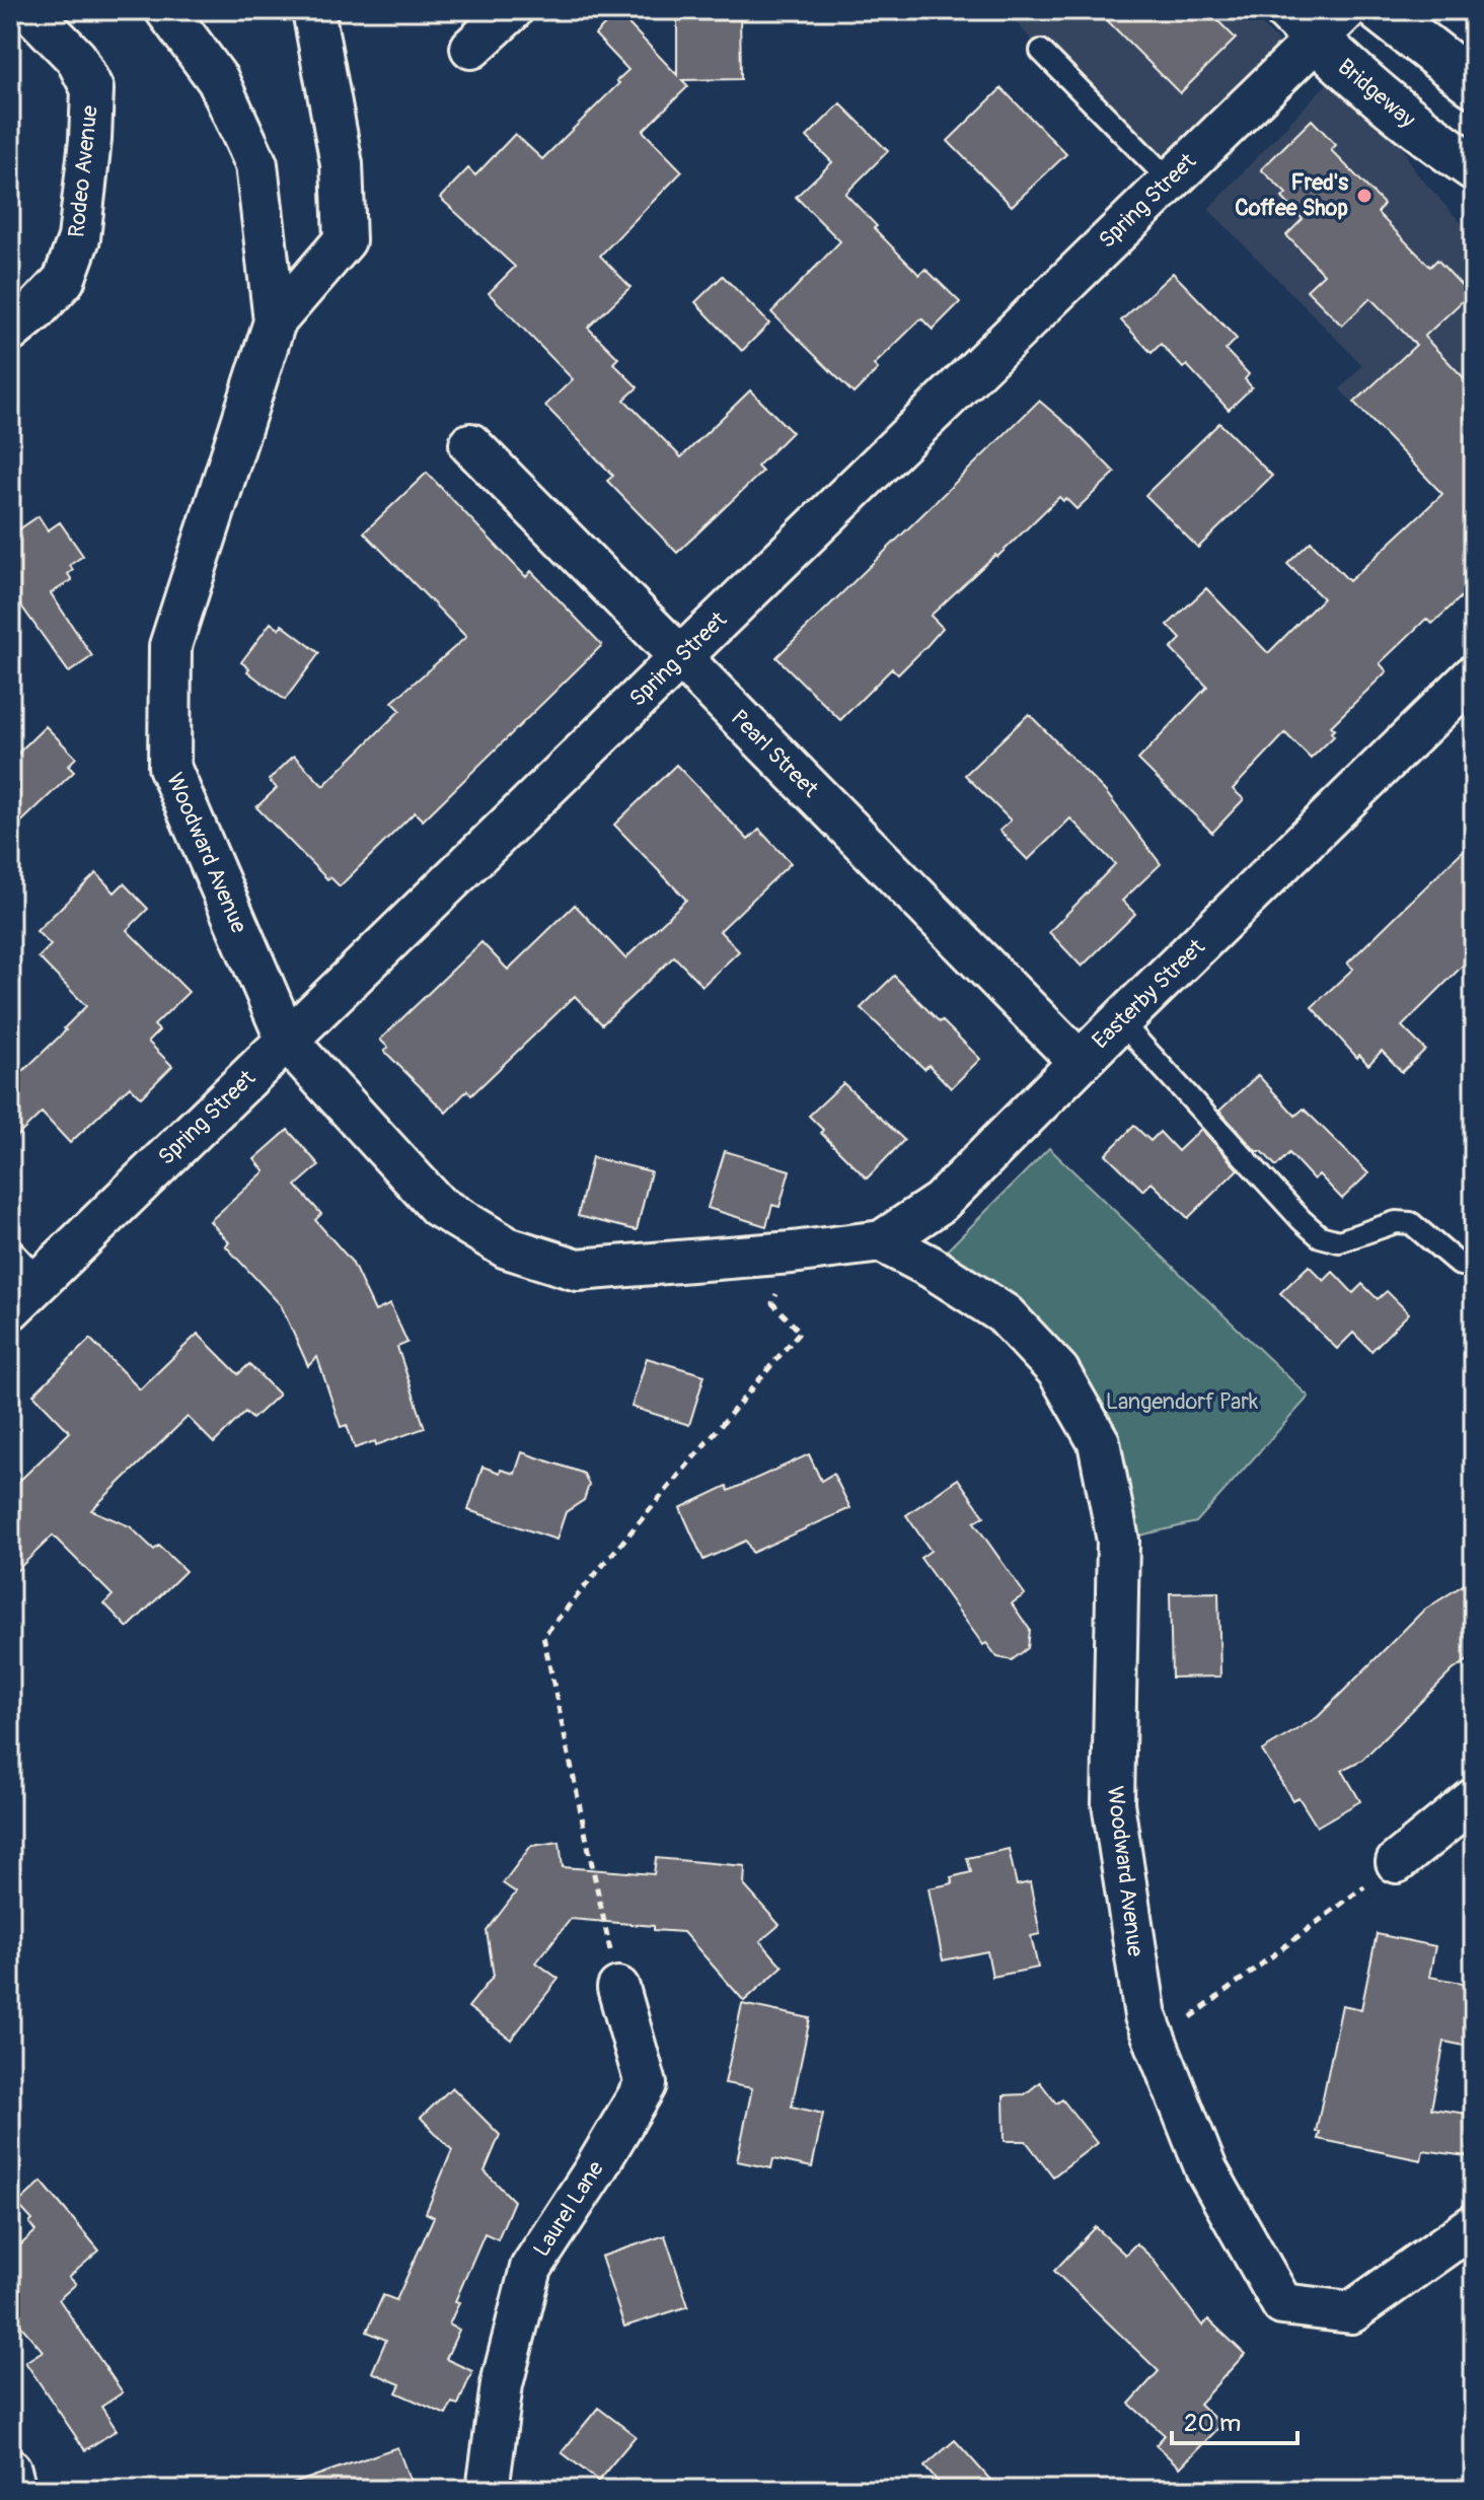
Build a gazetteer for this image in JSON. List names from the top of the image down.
{
  "streets": {
    "main road": ["Bridgeway"],
    "street": [
      "Rodeo Avenue",
      "Spring Street",
      "Pearl Street",
      "Woodward Avenue",
      "Easterby Street",
      "Laurel Lane"
    ]
  },
  "crossings": [
    ["Bridgeway", "Spring Street"],
    ["Spring Street", "Pearl Street"],
    ["Spring Street", "Woodward Avenue"],
    ["Pearl Street", "Easterby Street"],
    ["Woodward Avenue", "Easterby Street"]
  ],
  "parks": ["Langendorf Park"],
  "places": ["Fred's Coffee Shop"],
  "scale_bar": "20 m"
}
